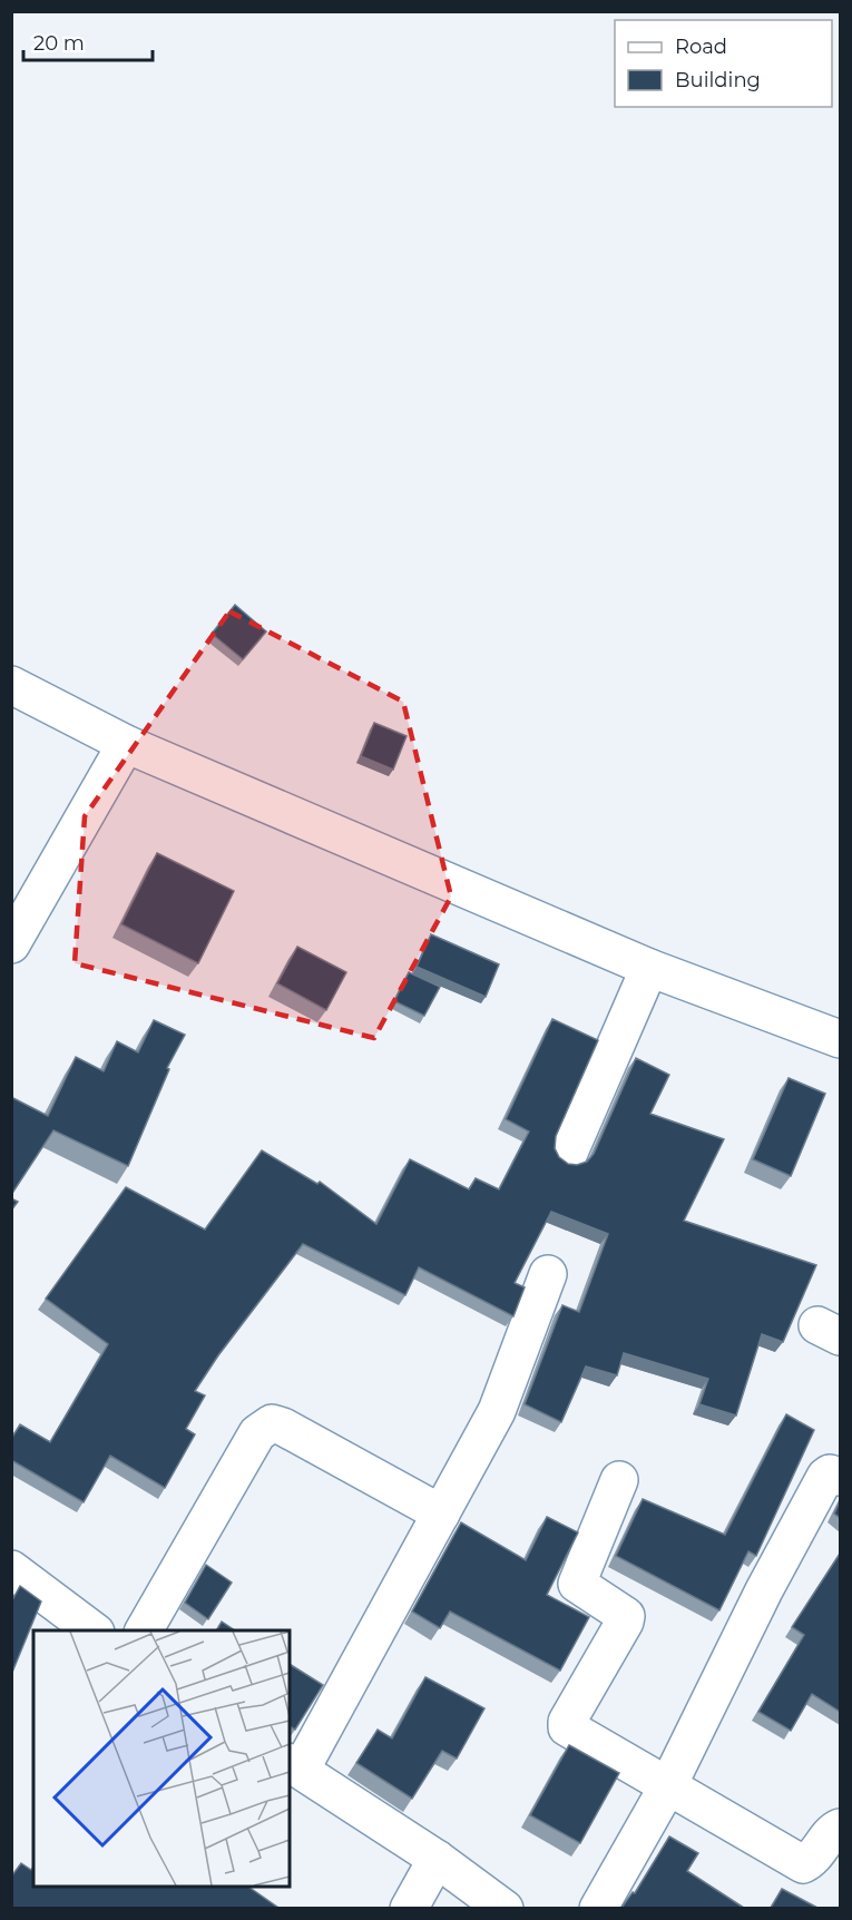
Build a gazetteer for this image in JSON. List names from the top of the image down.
{
  "legend": ["Road", "Building"],
  "scale_bar": "20 m"
}
